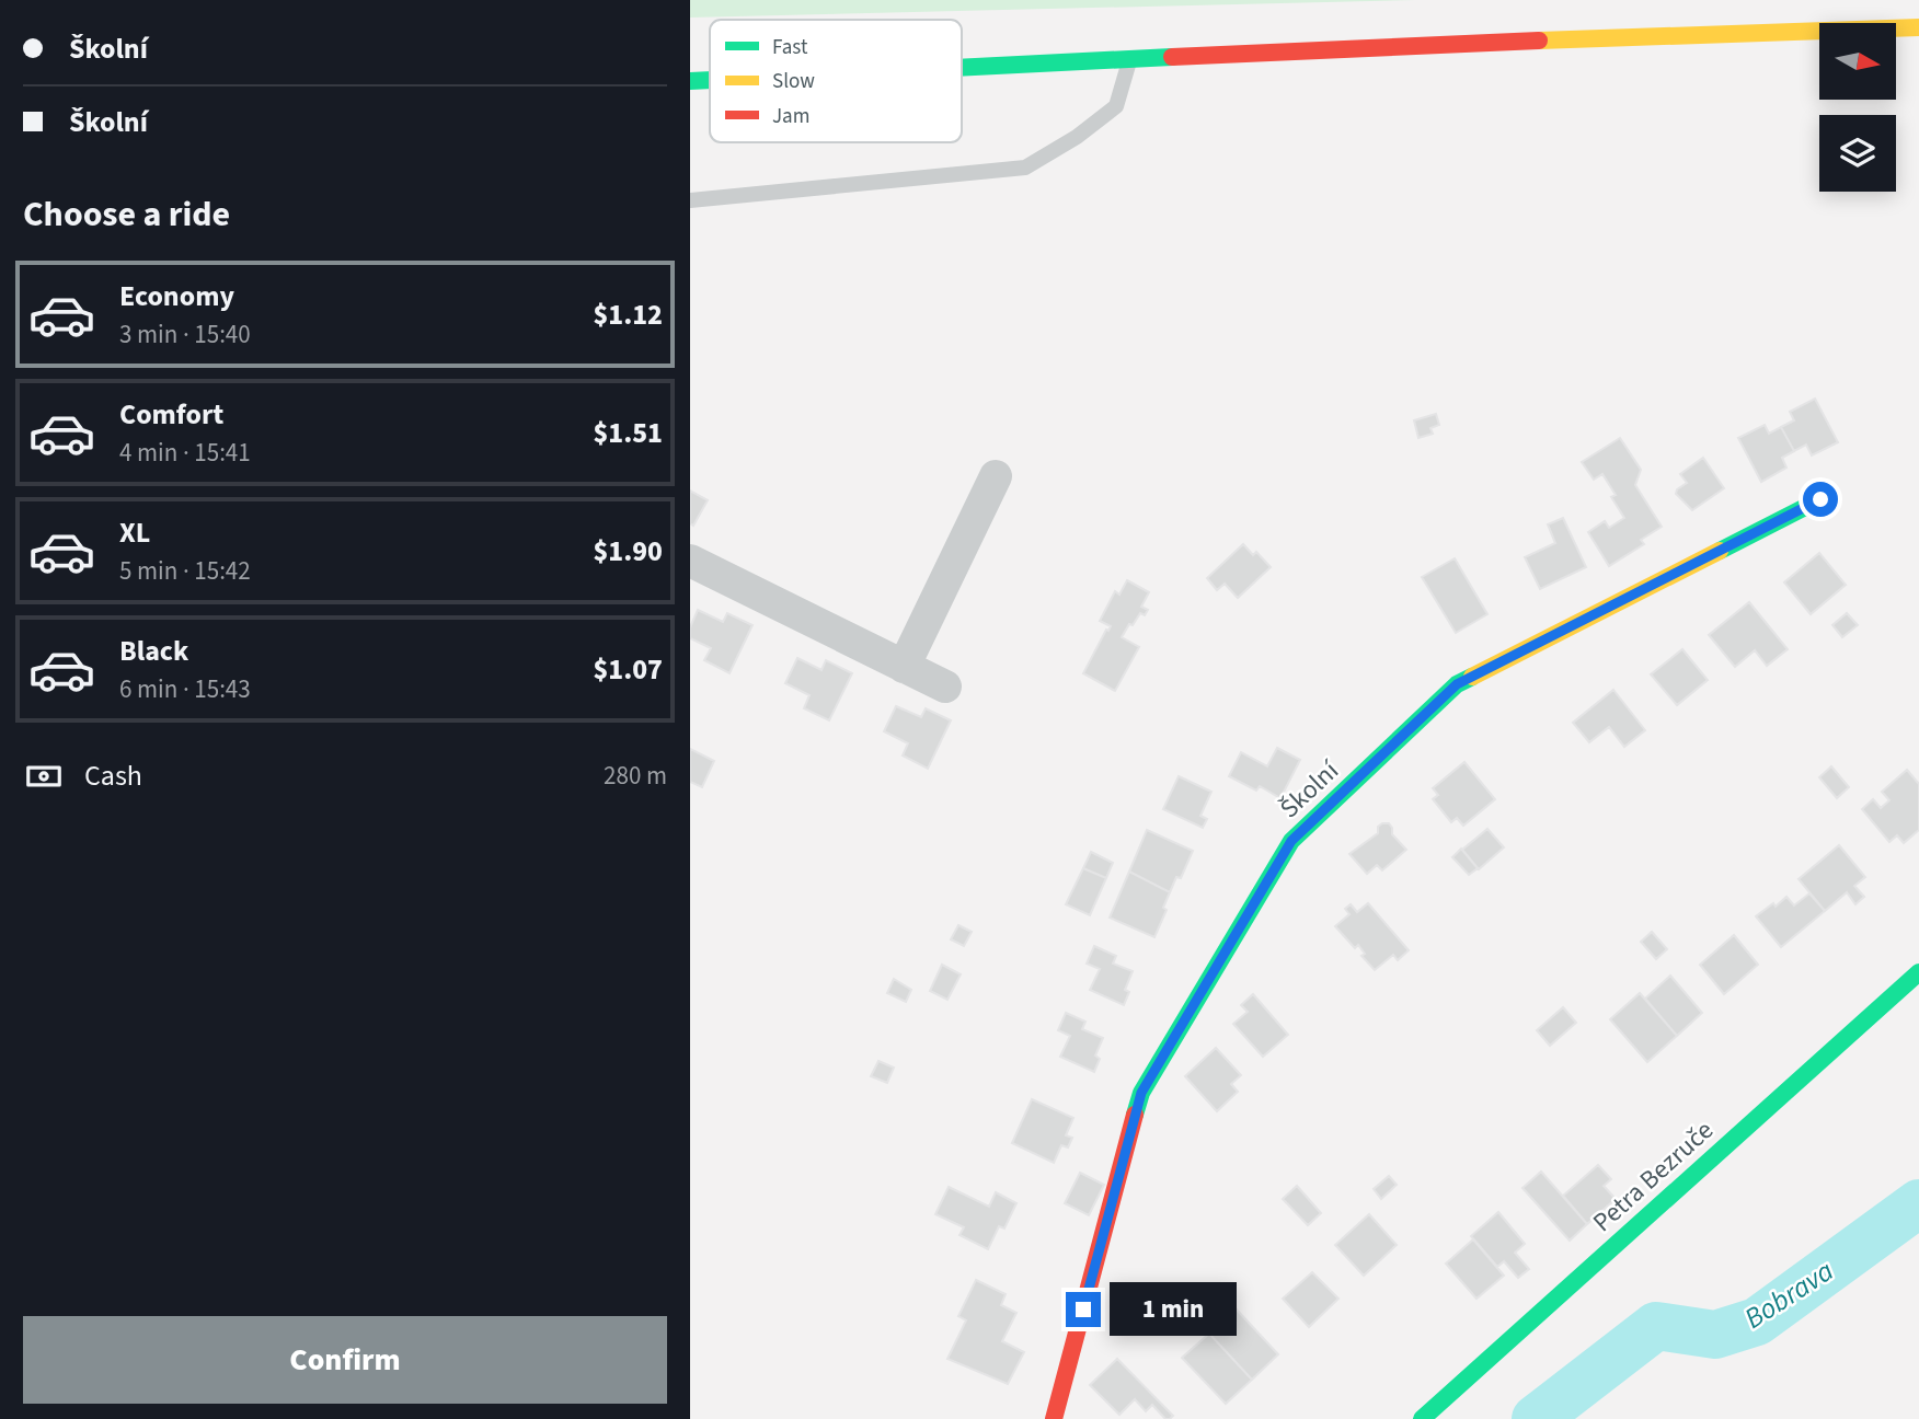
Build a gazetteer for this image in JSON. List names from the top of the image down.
{
  "streets": {
    "street": ["Školní", "Petra Bezruče"]
  },
  "water": ["Bobrava"],
  "legend": ["Fast", "Slow", "Jam"],
  "north": "right",
  "page": {
    "banner": ["Školní", "Školní"],
    "heading": "Choose a ride",
    "list": [
      {
        "name": "Economy",
        "note": "3 min · 15:40",
        "value": "$1.12"
      },
      {
        "name": "Comfort",
        "note": "4 min · 15:41",
        "value": "$1.51"
      },
      {
        "name": "XL",
        "note": "5 min · 15:42",
        "value": "$1.90"
      },
      {
        "name": "Black",
        "note": "6 min · 15:43",
        "value": "$1.07"
      }
    ],
    "pay": ["Cash", "280 m"],
    "bubble": "1 min",
    "buttons": "Confirm"
  }
}
